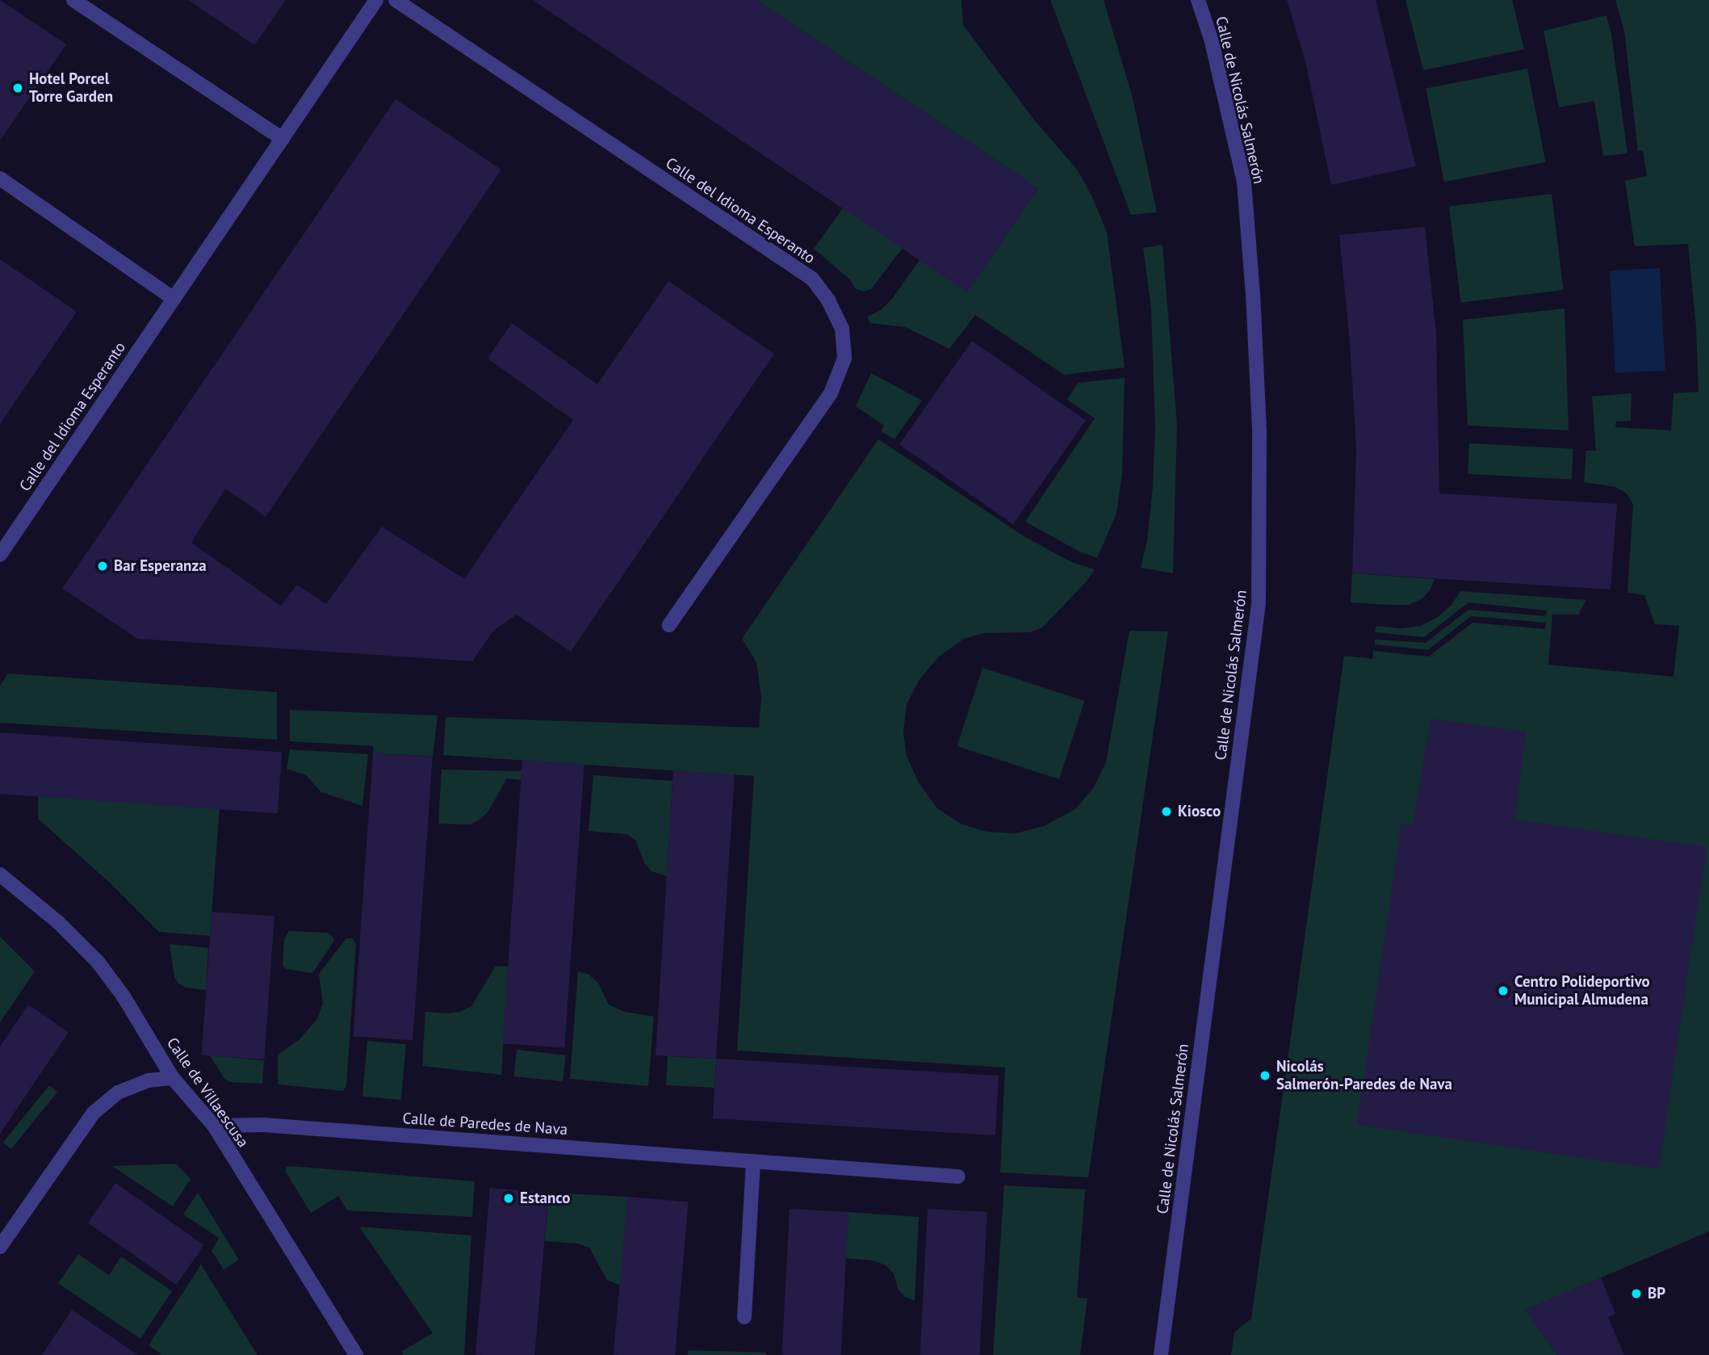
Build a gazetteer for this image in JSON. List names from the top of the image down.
{
  "streets": {
    "street": [
      "Calle de Nicolás Salmerón",
      "Calle del Idioma Esperanto",
      "Calle de Villaescusa",
      "Calle de Paredes de Nava"
    ]
  },
  "crossings": [
    ["Calle de Villaescusa", "Calle de Paredes de Nava"]
  ],
  "places": [
    "Hotel Porcel Torre Garden",
    "Bar Esperanza",
    "Kiosco",
    "Centro Polideportivo Municipal Almudena",
    "Nicolás Salmerón-Paredes de Nava",
    "Estanco",
    "BP"
  ]
}
